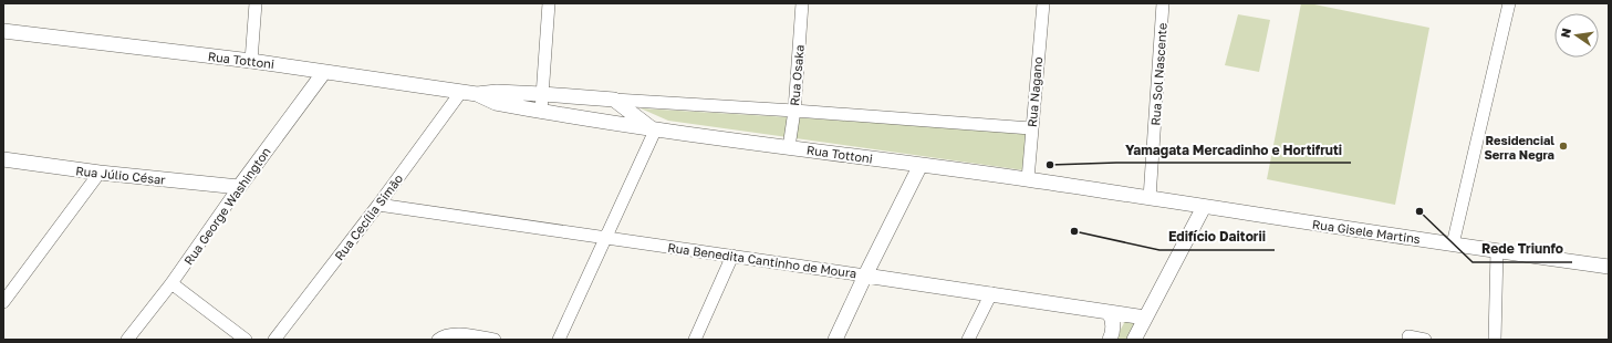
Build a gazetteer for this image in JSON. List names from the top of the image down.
{
  "streets": {
    "street": [
      "Rua Tottoni",
      "Rua Sol Nascente",
      "Rua Osaka",
      "Rua Nagano",
      "Rua Júlio César",
      "Rua George Washington",
      "Rua Cecília Simão",
      "Rua Gisele Martins",
      "Rua Benedita Cantinho de Moura"
    ]
  },
  "crossings": [
    ["Rua Tottoni", "Rua Sol Nascente"],
    ["Rua Tottoni", "Rua Osaka"],
    ["Rua Tottoni", "Rua Nagano"],
    ["Rua Tottoni", "Rua George Washington"],
    ["Rua Tottoni", "Rua Cecília Simão"],
    ["Rua Tottoni", "Rua Gisele Martins"],
    ["Rua Júlio César", "Rua George Washington"],
    ["Rua Cecília Simão", "Rua Benedita Cantinho de Moura"]
  ],
  "places": [
    "Residencial Serra Negra",
    "Yamagata Mercadinho e Hortifruti",
    "Rede Triunfo",
    "Edifício Daitorii"
  ],
  "north": "left"
}
